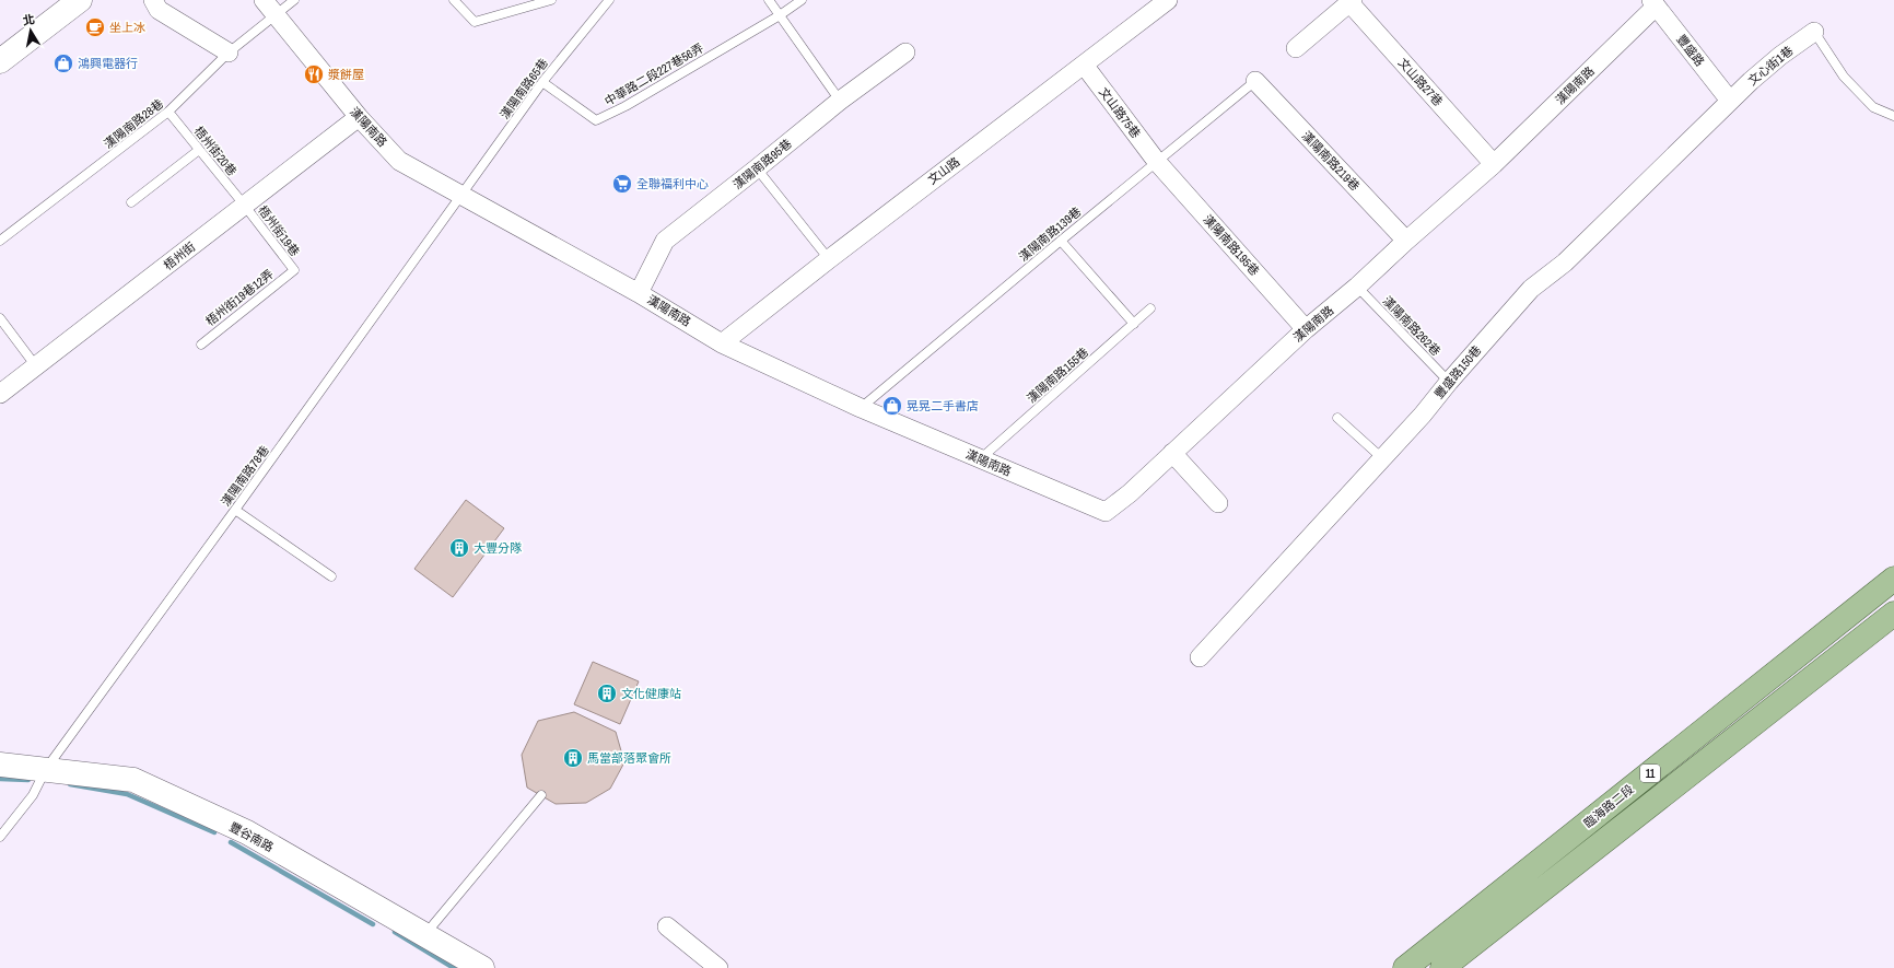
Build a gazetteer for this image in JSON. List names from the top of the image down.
{
  "streets": {
    "main road": ["11", "臨海路二段"],
    "street": [
      "豐盛路",
      "文心街1巷",
      "文山路27巷",
      "漢陽南路",
      "文山路75巷",
      "漢陽南路219巷",
      "漢陽南路95巷",
      "文山路",
      "漢陽南路195巷",
      "梧州街",
      "豐盛路150巷",
      "豐谷南路"
    ],
    "lane": [
      "中華路二段227巷56弄",
      "漢陽南路65巷",
      "漢陽南路28巷",
      "梧州街20巷",
      "梧州街19巷",
      "漢陽南路139巷",
      "梧州街19巷12弄",
      "漢陽南路262巷",
      "漢陽南路155巷",
      "漢陽南路78巷"
    ]
  },
  "crossings": [
    ["豐盛路", "文心街1巷"],
    ["豐盛路", "漢陽南路"],
    ["豐盛路", "豐盛路150巷"],
    ["文心街1巷", "豐盛路150巷"],
    ["中華路二段227巷56弄", "漢陽南路65巷"],
    ["文山路27巷", "漢陽南路"],
    ["漢陽南路", "漢陽南路65巷"],
    ["漢陽南路", "漢陽南路28巷"],
    ["漢陽南路", "漢陽南路219巷"],
    ["漢陽南路", "漢陽南路95巷"],
    ["漢陽南路", "文山路"],
    ["漢陽南路", "漢陽南路139巷"],
    ["漢陽南路", "漢陽南路195巷"],
    ["漢陽南路", "梧州街"],
    ["漢陽南路", "漢陽南路262巷"],
    ["漢陽南路", "漢陽南路155巷"],
    ["漢陽南路", "漢陽南路78巷"],
    ["漢陽南路65巷", "漢陽南路78巷"],
    ["文山路75巷", "文山路"],
    ["文山路75巷", "漢陽南路139巷"],
    ["文山路75巷", "漢陽南路195巷"],
    ["漢陽南路28巷", "梧州街20巷"],
    ["梧州街20巷", "梧州街19巷"],
    ["梧州街20巷", "梧州街"],
    ["漢陽南路219巷", "漢陽南路139巷"],
    ["梧州街19巷", "梧州街"],
    ["梧州街19巷", "梧州街19巷12弄"],
    ["漢陽南路139巷", "漢陽南路195巷"],
    ["漢陽南路262巷", "豐盛路150巷"],
    ["漢陽南路78巷", "豐谷南路"]
  ],
  "places": {
    "cafe": ["坐上冰"],
    "shop": ["鴻興電器行", "晃晃二手書店"],
    "restaurant": ["漿餅屋"],
    "supermarket": ["全聯福利中心"],
    "building": ["大豐分隊", "文化健康站", "馬當部落聚會所"]
  },
  "north": "top"
}
